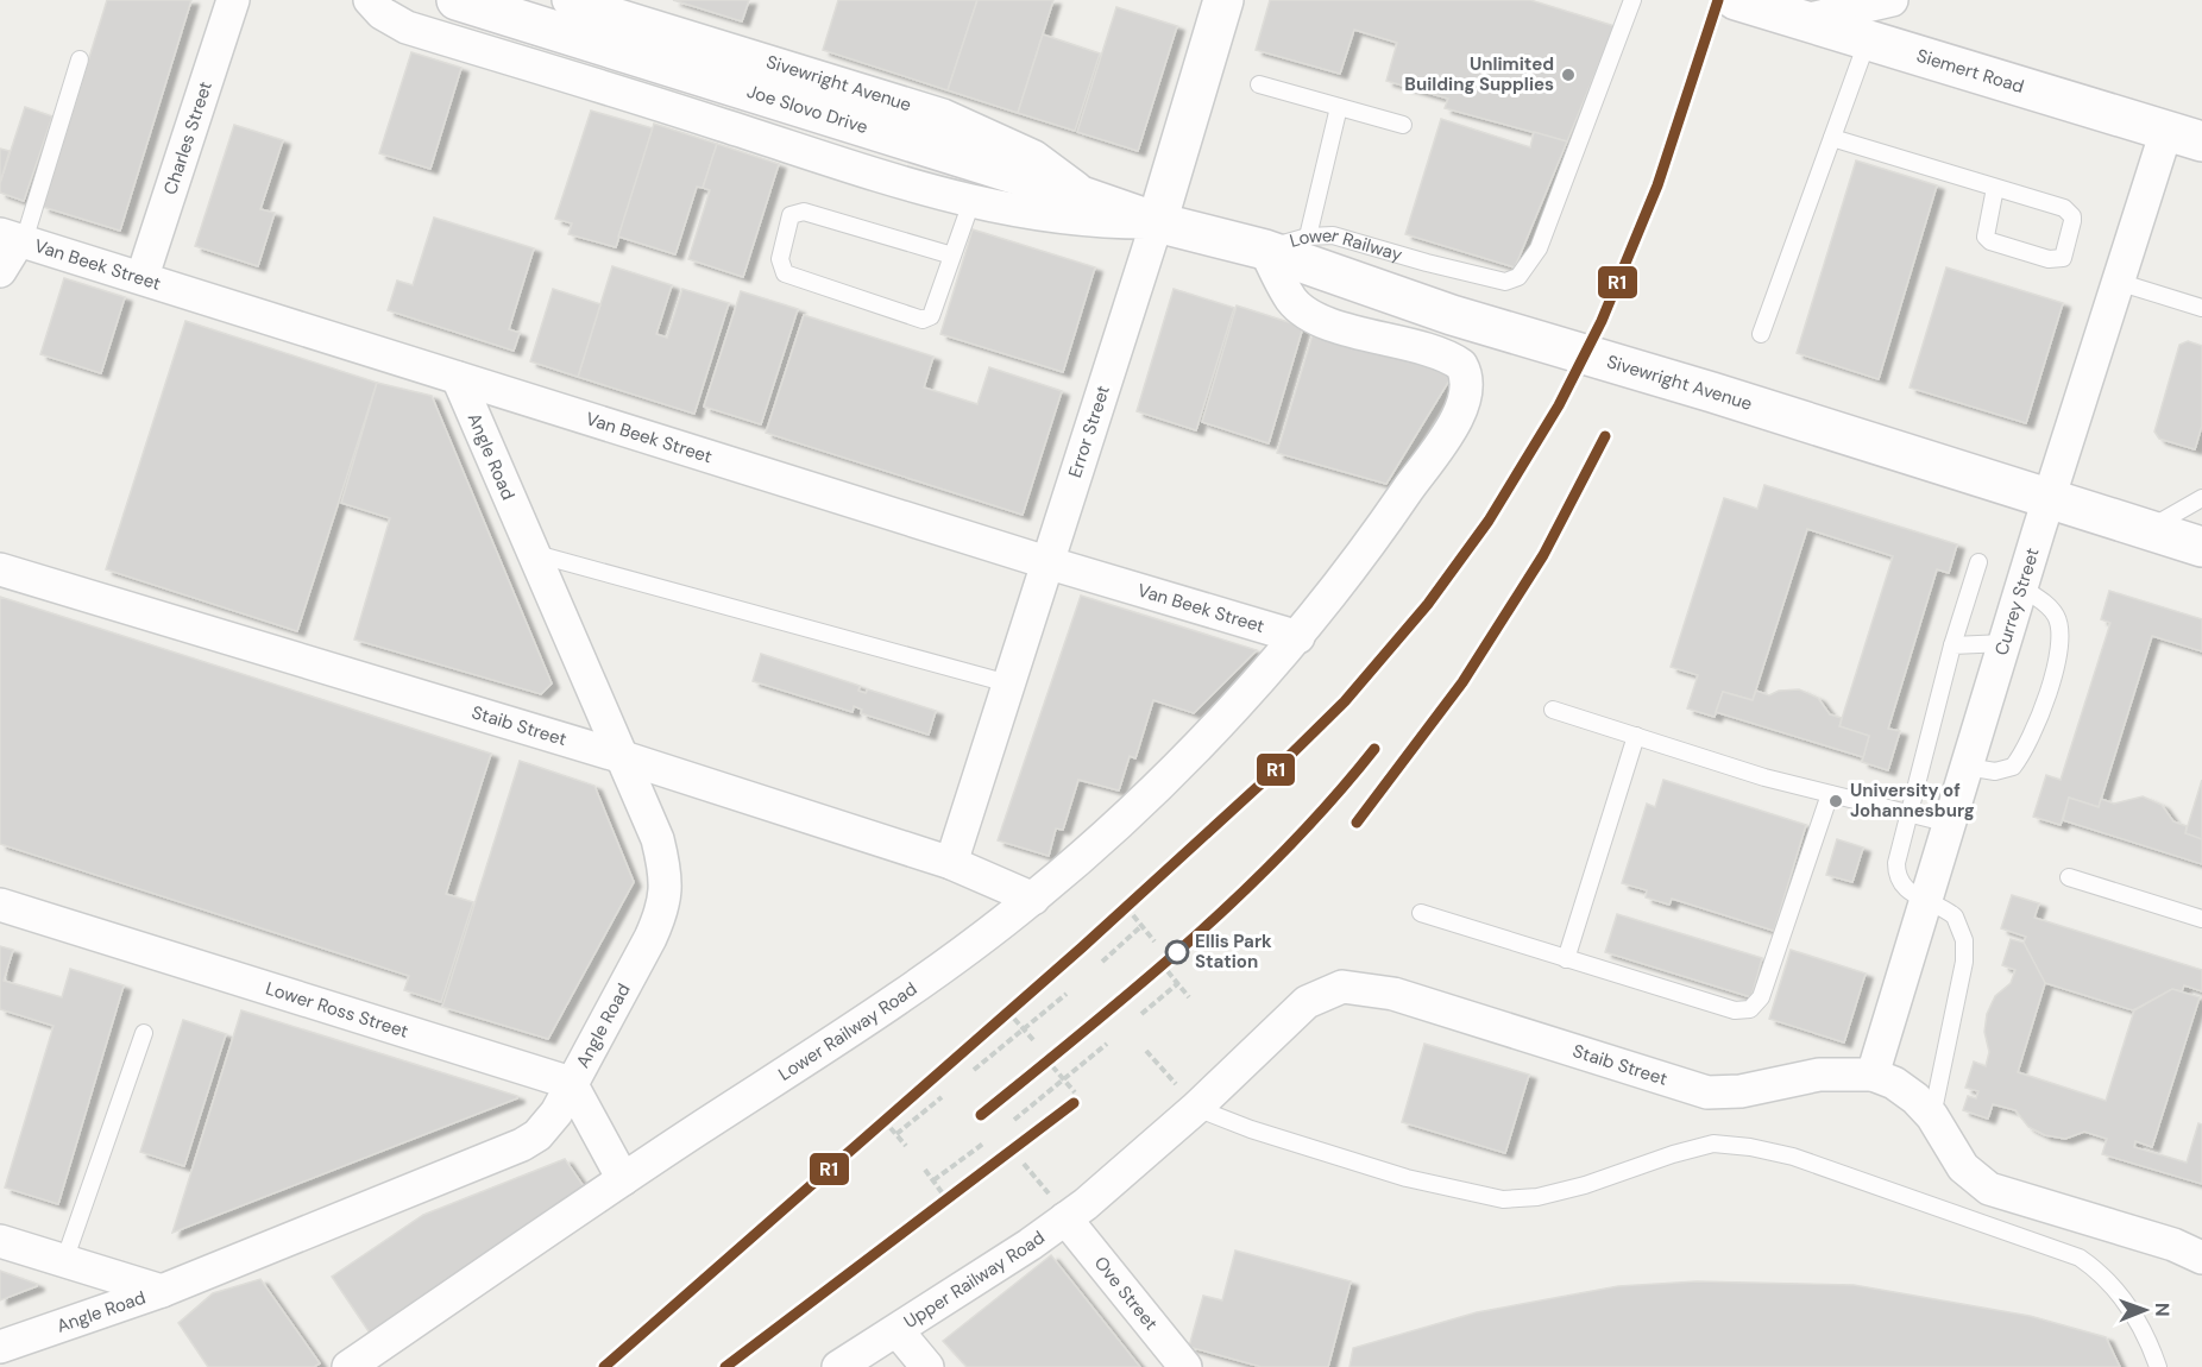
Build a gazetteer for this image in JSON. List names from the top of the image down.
{
  "streets": {
    "main road": [
      "Siemert Road",
      "Sivewright Avenue",
      "Joe Slovo Drive",
      "Error Street"
    ],
    "street": [
      "Charles Street",
      "Lower Railway",
      "Van Beek Street",
      "Angle Road",
      "Currey Street",
      "Staib Street",
      "Lower Ross Street",
      "Lower Railway Road",
      "Upper Railway Road",
      "Ove Street"
    ]
  },
  "crossings": [
    ["Siemert Road", "Currey Street"],
    ["Sivewright Avenue", "Joe Slovo Drive"],
    ["Sivewright Avenue", "Lower Railway"],
    ["Sivewright Avenue", "Error Street"],
    ["Sivewright Avenue", "Currey Street"],
    ["Joe Slovo Drive", "Error Street"],
    ["Charles Street", "Van Beek Street"],
    ["Lower Railway", "Van Beek Street"],
    ["Lower Railway", "Lower Railway Road"],
    ["Van Beek Street", "Error Street"],
    ["Van Beek Street", "Angle Road"],
    ["Van Beek Street", "Lower Railway Road"],
    ["Error Street", "Staib Street"],
    ["Angle Road", "Staib Street"],
    ["Angle Road", "Lower Ross Street"],
    ["Currey Street", "Staib Street"],
    ["Staib Street", "Lower Railway Road"],
    ["Staib Street", "Upper Railway Road"],
    ["Staib Street", "Ove Street"],
    ["Upper Railway Road", "Ove Street"]
  ],
  "places": ["Unlimited Building Supplies", "University of Johannesburg", "Ellis Park Station"],
  "lines": ["transit line R1"],
  "north": "right"
}
